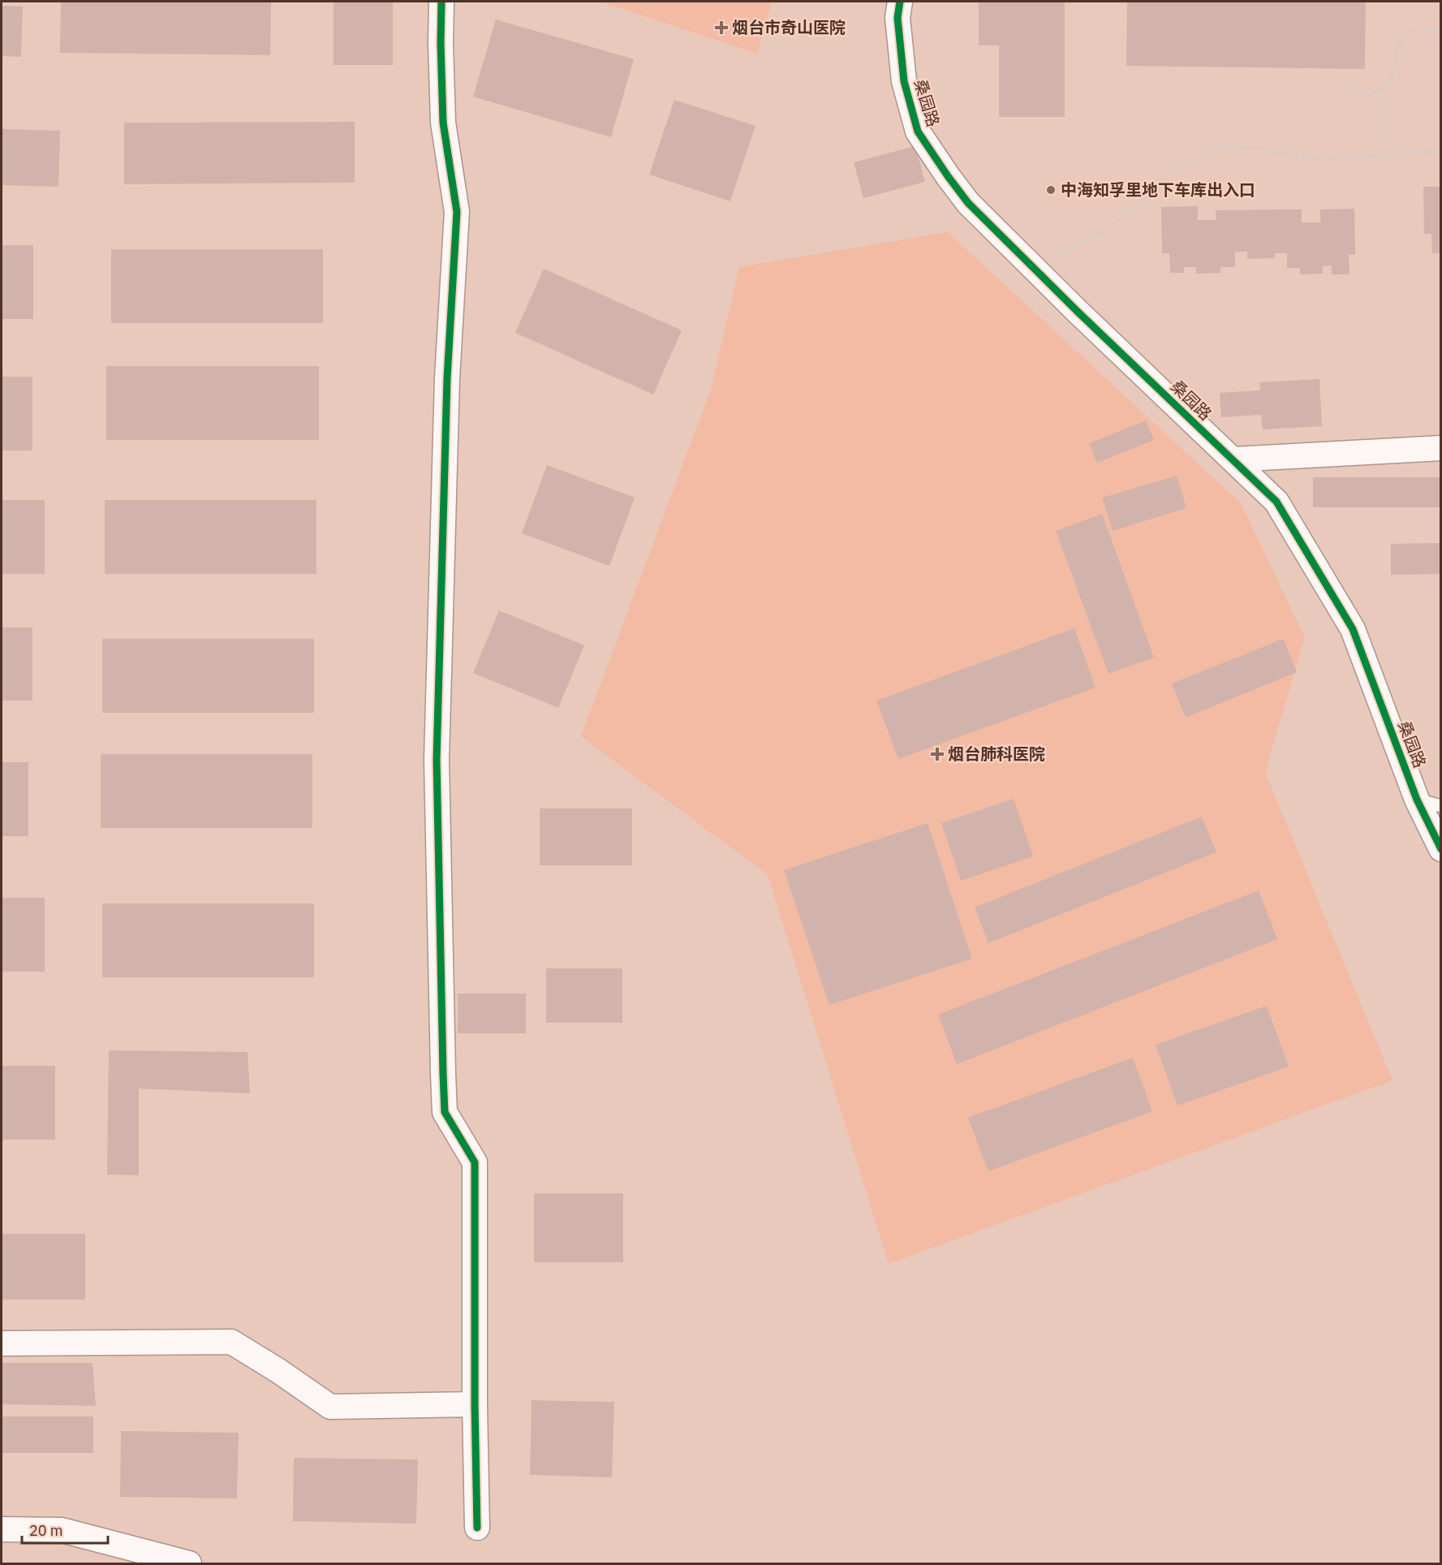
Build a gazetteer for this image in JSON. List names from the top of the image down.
{
  "streets": {
    "street": ["桑园路"]
  },
  "places": {
    "health": ["烟台市奇山医院", "烟台肺科医院"],
    "other": ["中海知孚里地下车库出入口"]
  },
  "scale_bar": "20 m"
}
